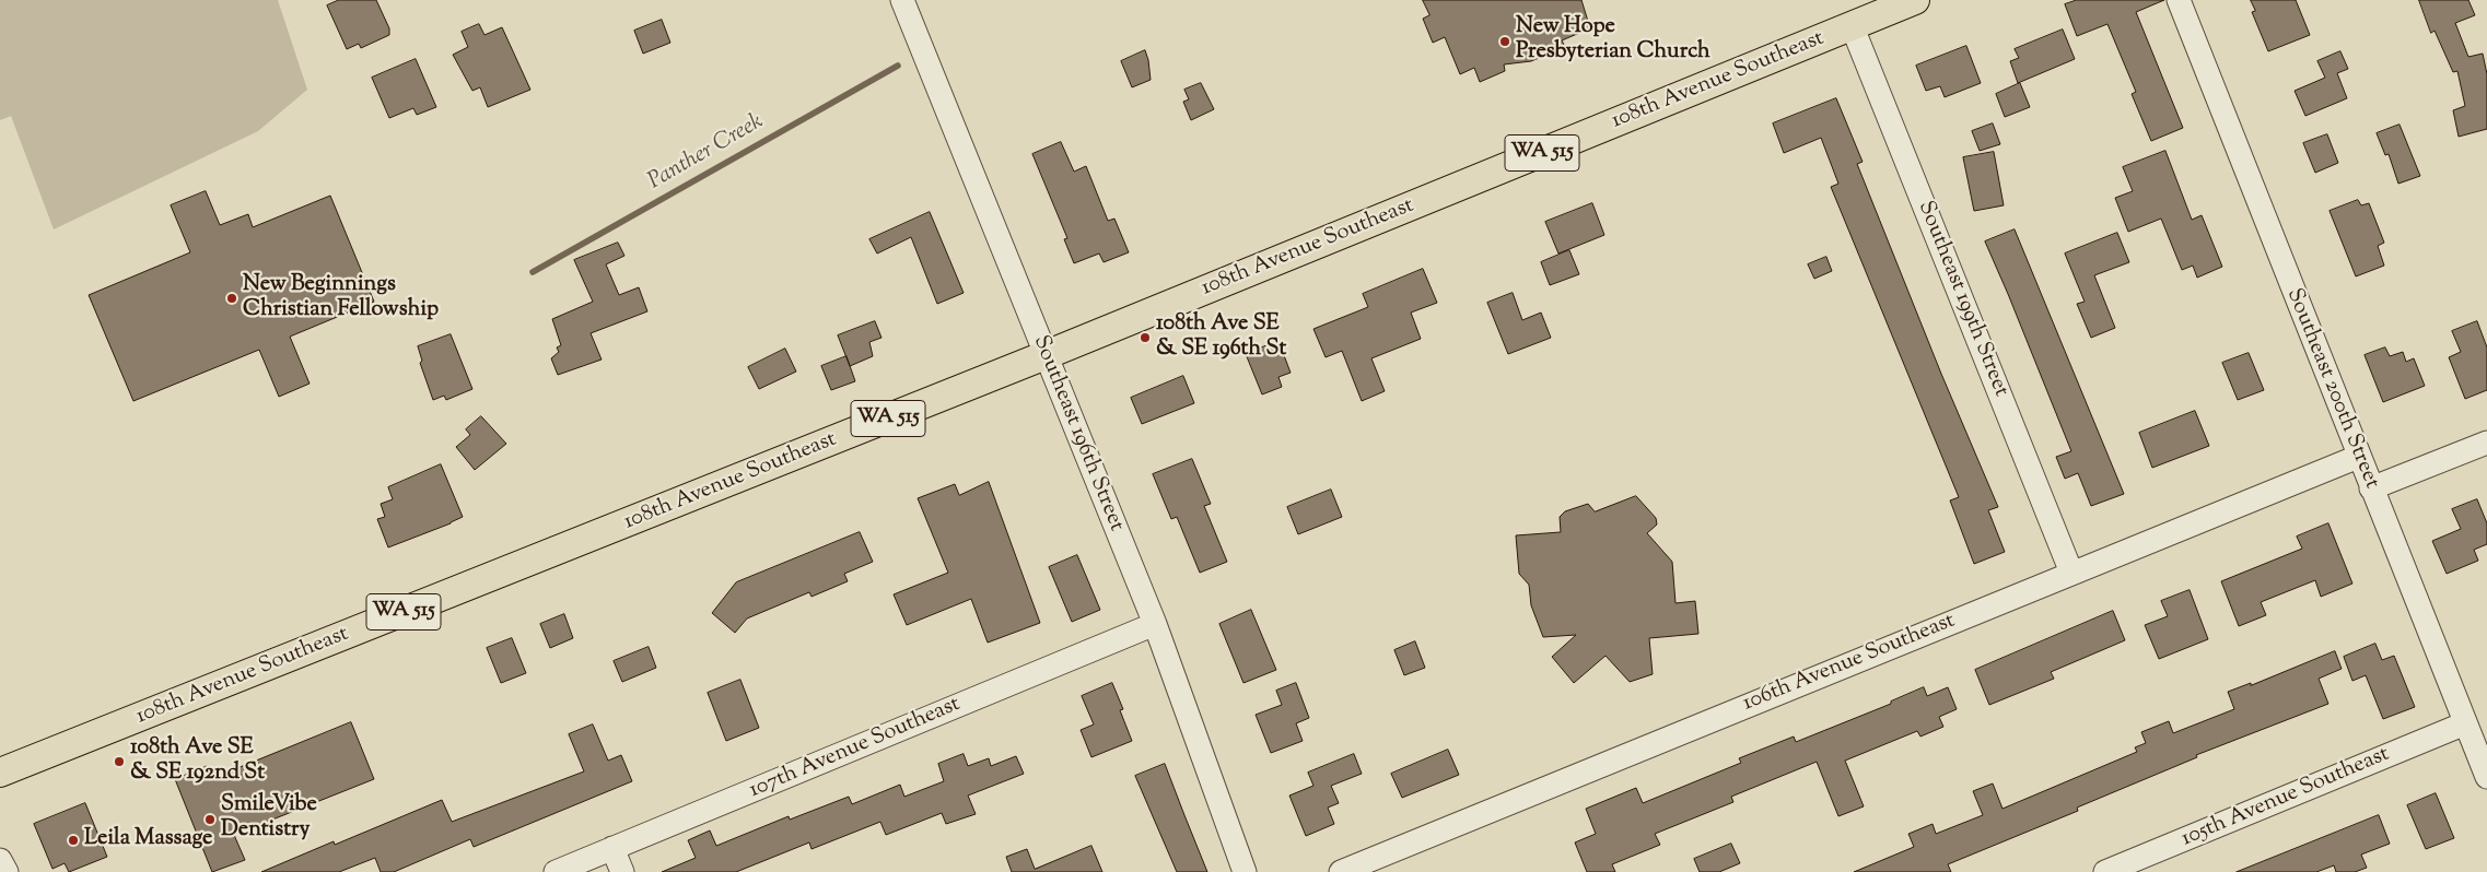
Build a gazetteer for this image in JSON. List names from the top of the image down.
{
  "streets": {
    "main road": ["108th Avenue Southeast", "WA 515"],
    "street": [
      "Southeast 199th Street",
      "Southeast 200th Street",
      "Southeast 196th Street",
      "106th Avenue Southeast",
      "107th Avenue Southeast",
      "105th Avenue Southeast"
    ]
  },
  "crossings": [
    ["108th Avenue Southeast", "Southeast 199th Street"],
    ["108th Avenue Southeast", "Southeast 196th Street"],
    ["Southeast 199th Street", "106th Avenue Southeast"],
    ["Southeast 200th Street", "106th Avenue Southeast"],
    ["Southeast 200th Street", "105th Avenue Southeast"],
    ["Southeast 196th Street", "107th Avenue Southeast"]
  ],
  "water": ["Panther Creek"],
  "places": [
    "New Hope Presbyterian Church",
    "New Beginnings Christian Fellowship",
    "108th Ave SE & SE 196th St",
    "108th Ave SE & SE 192nd St",
    "SmileVibe Dentistry",
    "Leila Massage"
  ]
}
